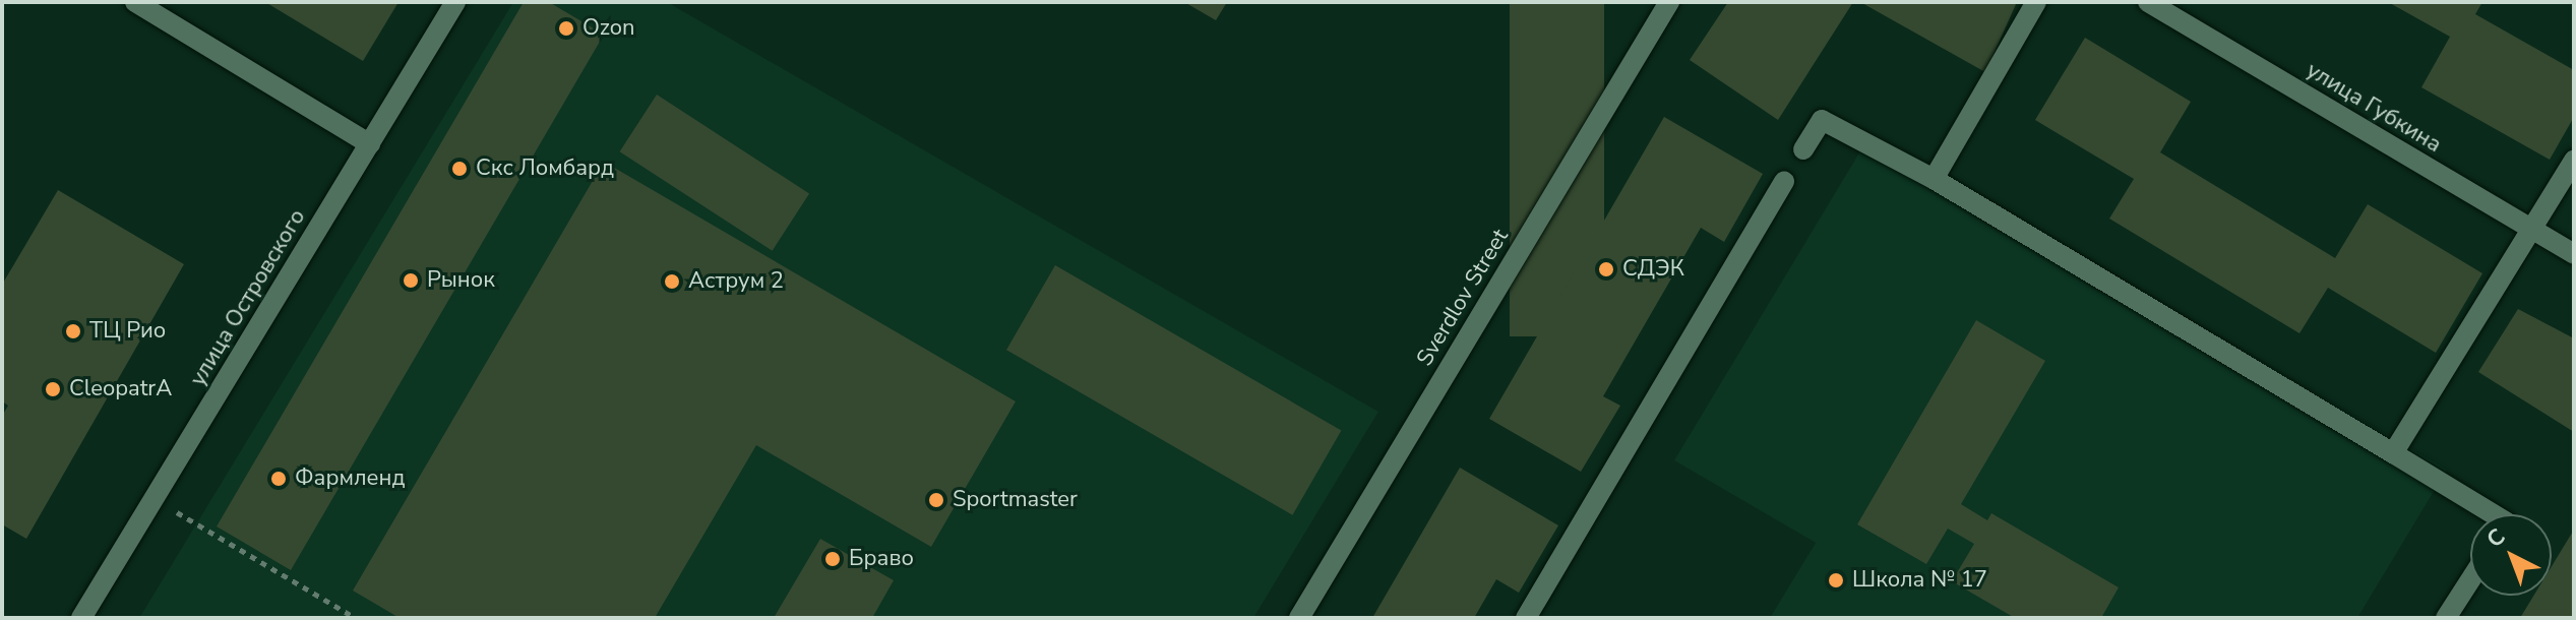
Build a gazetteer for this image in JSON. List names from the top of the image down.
{
  "streets": {
    "street": ["улица Губкина", "улица Островского", "Sverdlov Street"]
  },
  "places": [
    "Ozon",
    "Скс Ломбард",
    "СДЭК",
    "Рынок",
    "Аструм 2",
    "ТЦ Рио",
    "CleopatrA",
    "Фармленд",
    "Sportmaster",
    "Браво",
    "Школа № 17"
  ],
  "north": "top left"
}
